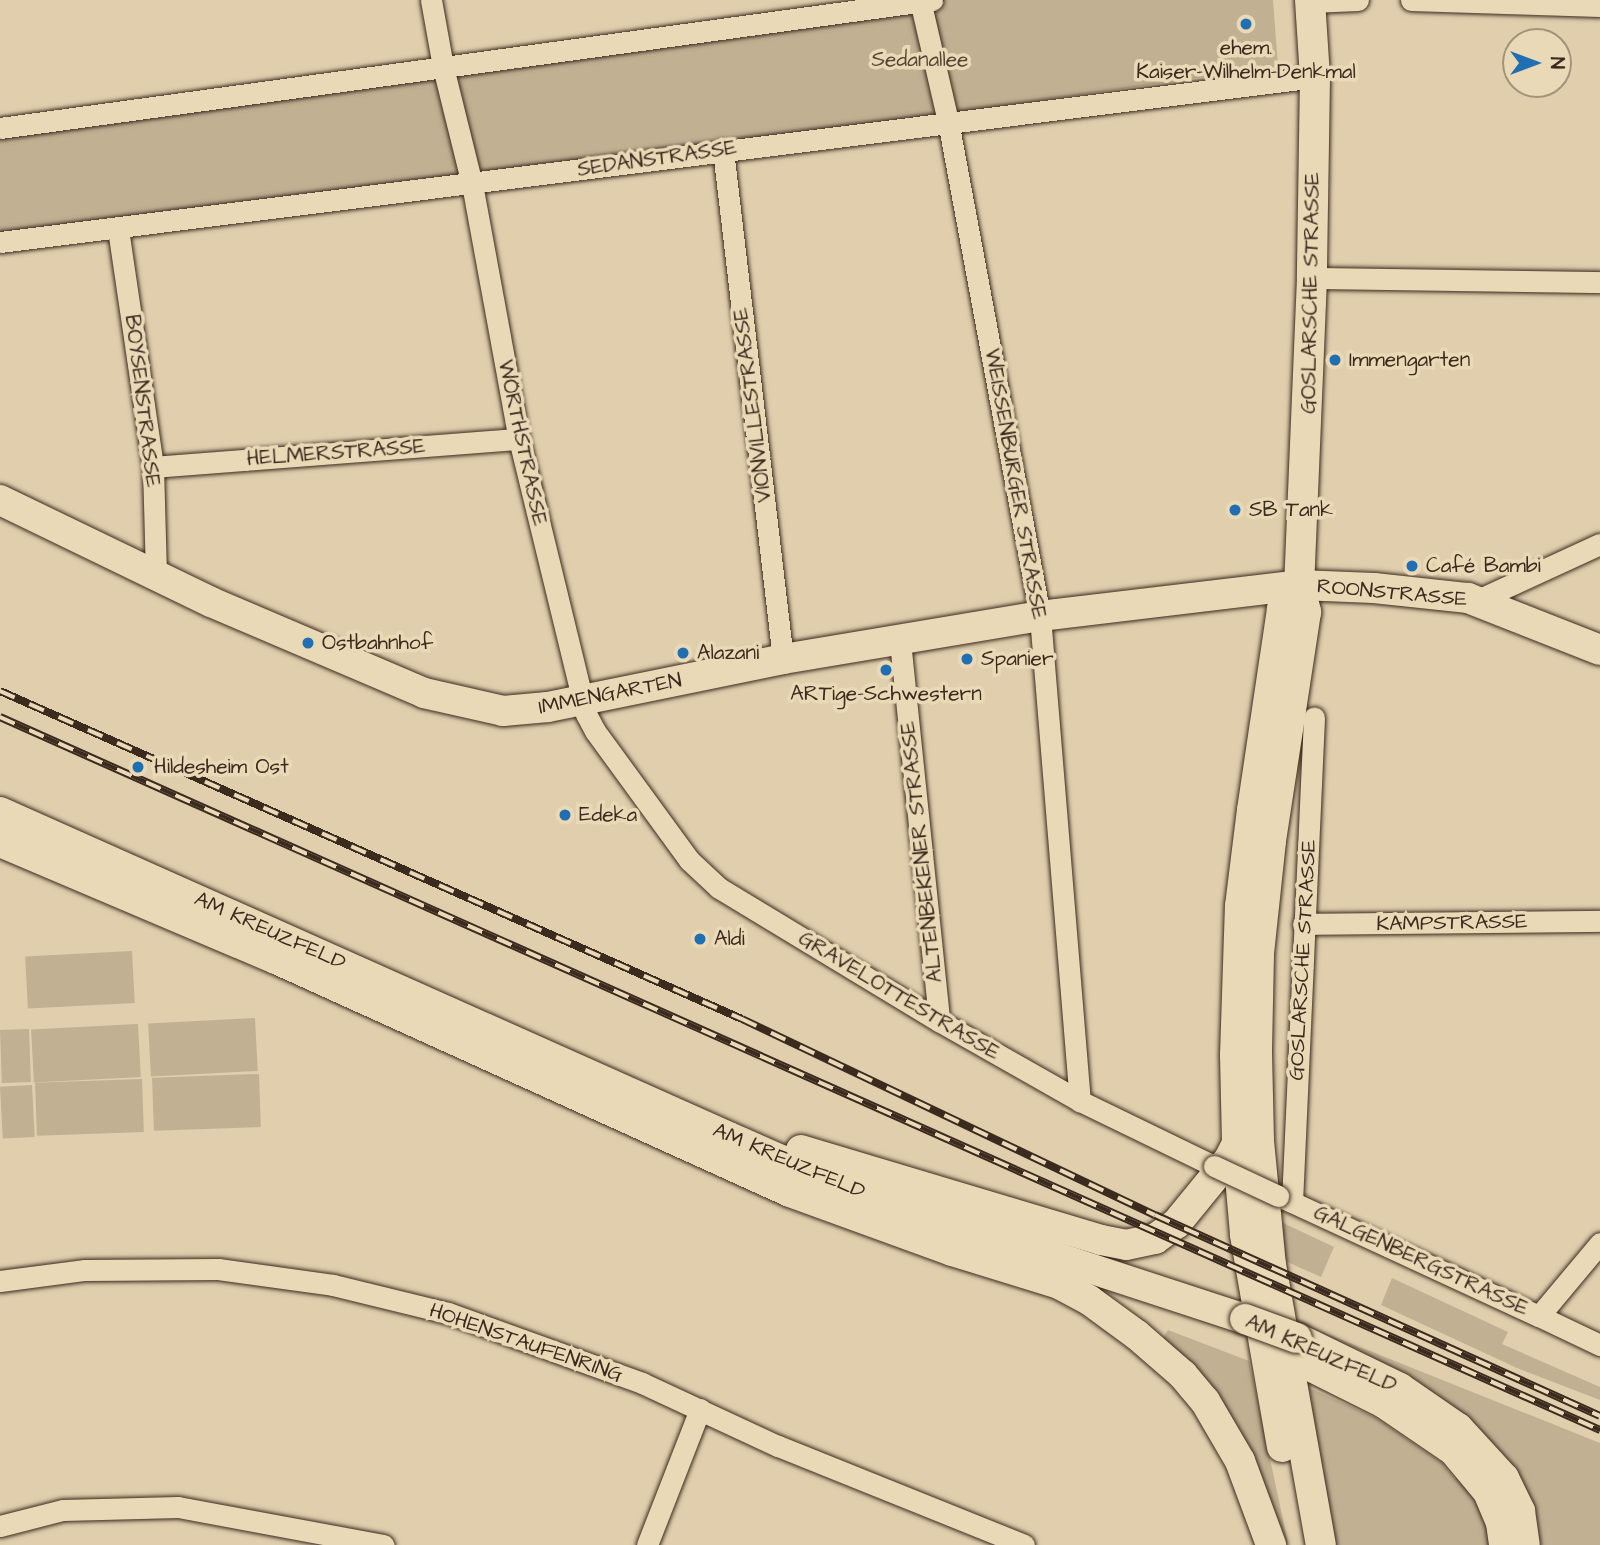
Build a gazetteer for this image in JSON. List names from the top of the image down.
{
  "streets": {
    "main road": [
      "GOSLARSCHE STRASSE",
      "ROONSTRASSE",
      "IMMENGARTEN",
      "AM KREUZFELD"
    ],
    "street": [
      "SEDANSTRASSE",
      "BOYSENSTRASSE",
      "VIONVILLESTRASSE",
      "WÖRTHSTRASSE",
      "HELMERSTRASSE",
      "WEISSENBURGER STRASSE",
      "ALTENBEKENER STRASSE",
      "KAMPSTRASSE",
      "GRAVELOTTESTRASSE",
      "GALGENBERGSTRASSE",
      "HOHENSTAUFENRING"
    ]
  },
  "crossings": [
    ["SEDANSTRASSE", "GOSLARSCHE STRASSE"],
    ["SEDANSTRASSE", "BOYSENSTRASSE"],
    ["SEDANSTRASSE", "VIONVILLESTRASSE"],
    ["SEDANSTRASSE", "WÖRTHSTRASSE"],
    ["SEDANSTRASSE", "WEISSENBURGER STRASSE"],
    ["GOSLARSCHE STRASSE", "ROONSTRASSE"],
    ["GOSLARSCHE STRASSE", "IMMENGARTEN"],
    ["GOSLARSCHE STRASSE", "KAMPSTRASSE"],
    ["GOSLARSCHE STRASSE", "GRAVELOTTESTRASSE"],
    ["GOSLARSCHE STRASSE", "GALGENBERGSTRASSE"],
    ["BOYSENSTRASSE", "HELMERSTRASSE"],
    ["BOYSENSTRASSE", "IMMENGARTEN"],
    ["VIONVILLESTRASSE", "IMMENGARTEN"],
    ["WÖRTHSTRASSE", "HELMERSTRASSE"],
    ["WÖRTHSTRASSE", "IMMENGARTEN"],
    ["WÖRTHSTRASSE", "GRAVELOTTESTRASSE"],
    ["WEISSENBURGER STRASSE", "IMMENGARTEN"],
    ["WEISSENBURGER STRASSE", "GRAVELOTTESTRASSE"],
    ["ROONSTRASSE", "IMMENGARTEN"],
    ["IMMENGARTEN", "ALTENBEKENER STRASSE"],
    ["IMMENGARTEN", "GRAVELOTTESTRASSE"],
    ["ALTENBEKENER STRASSE", "GRAVELOTTESTRASSE"],
    ["GRAVELOTTESTRASSE", "GALGENBERGSTRASSE"]
  ],
  "parks": ["Sedanallee"],
  "places": [
    "ehem. Kaiser-Wilhelm-Denkmal",
    "Immengarten",
    "SB Tank",
    "Café Bambi",
    "Ostbahnhof",
    "Alazani",
    "Spanier",
    "ARTige-Schwestern",
    "Hildesheim Ost",
    "Edeka",
    "Aldi"
  ],
  "north": "right"
}
